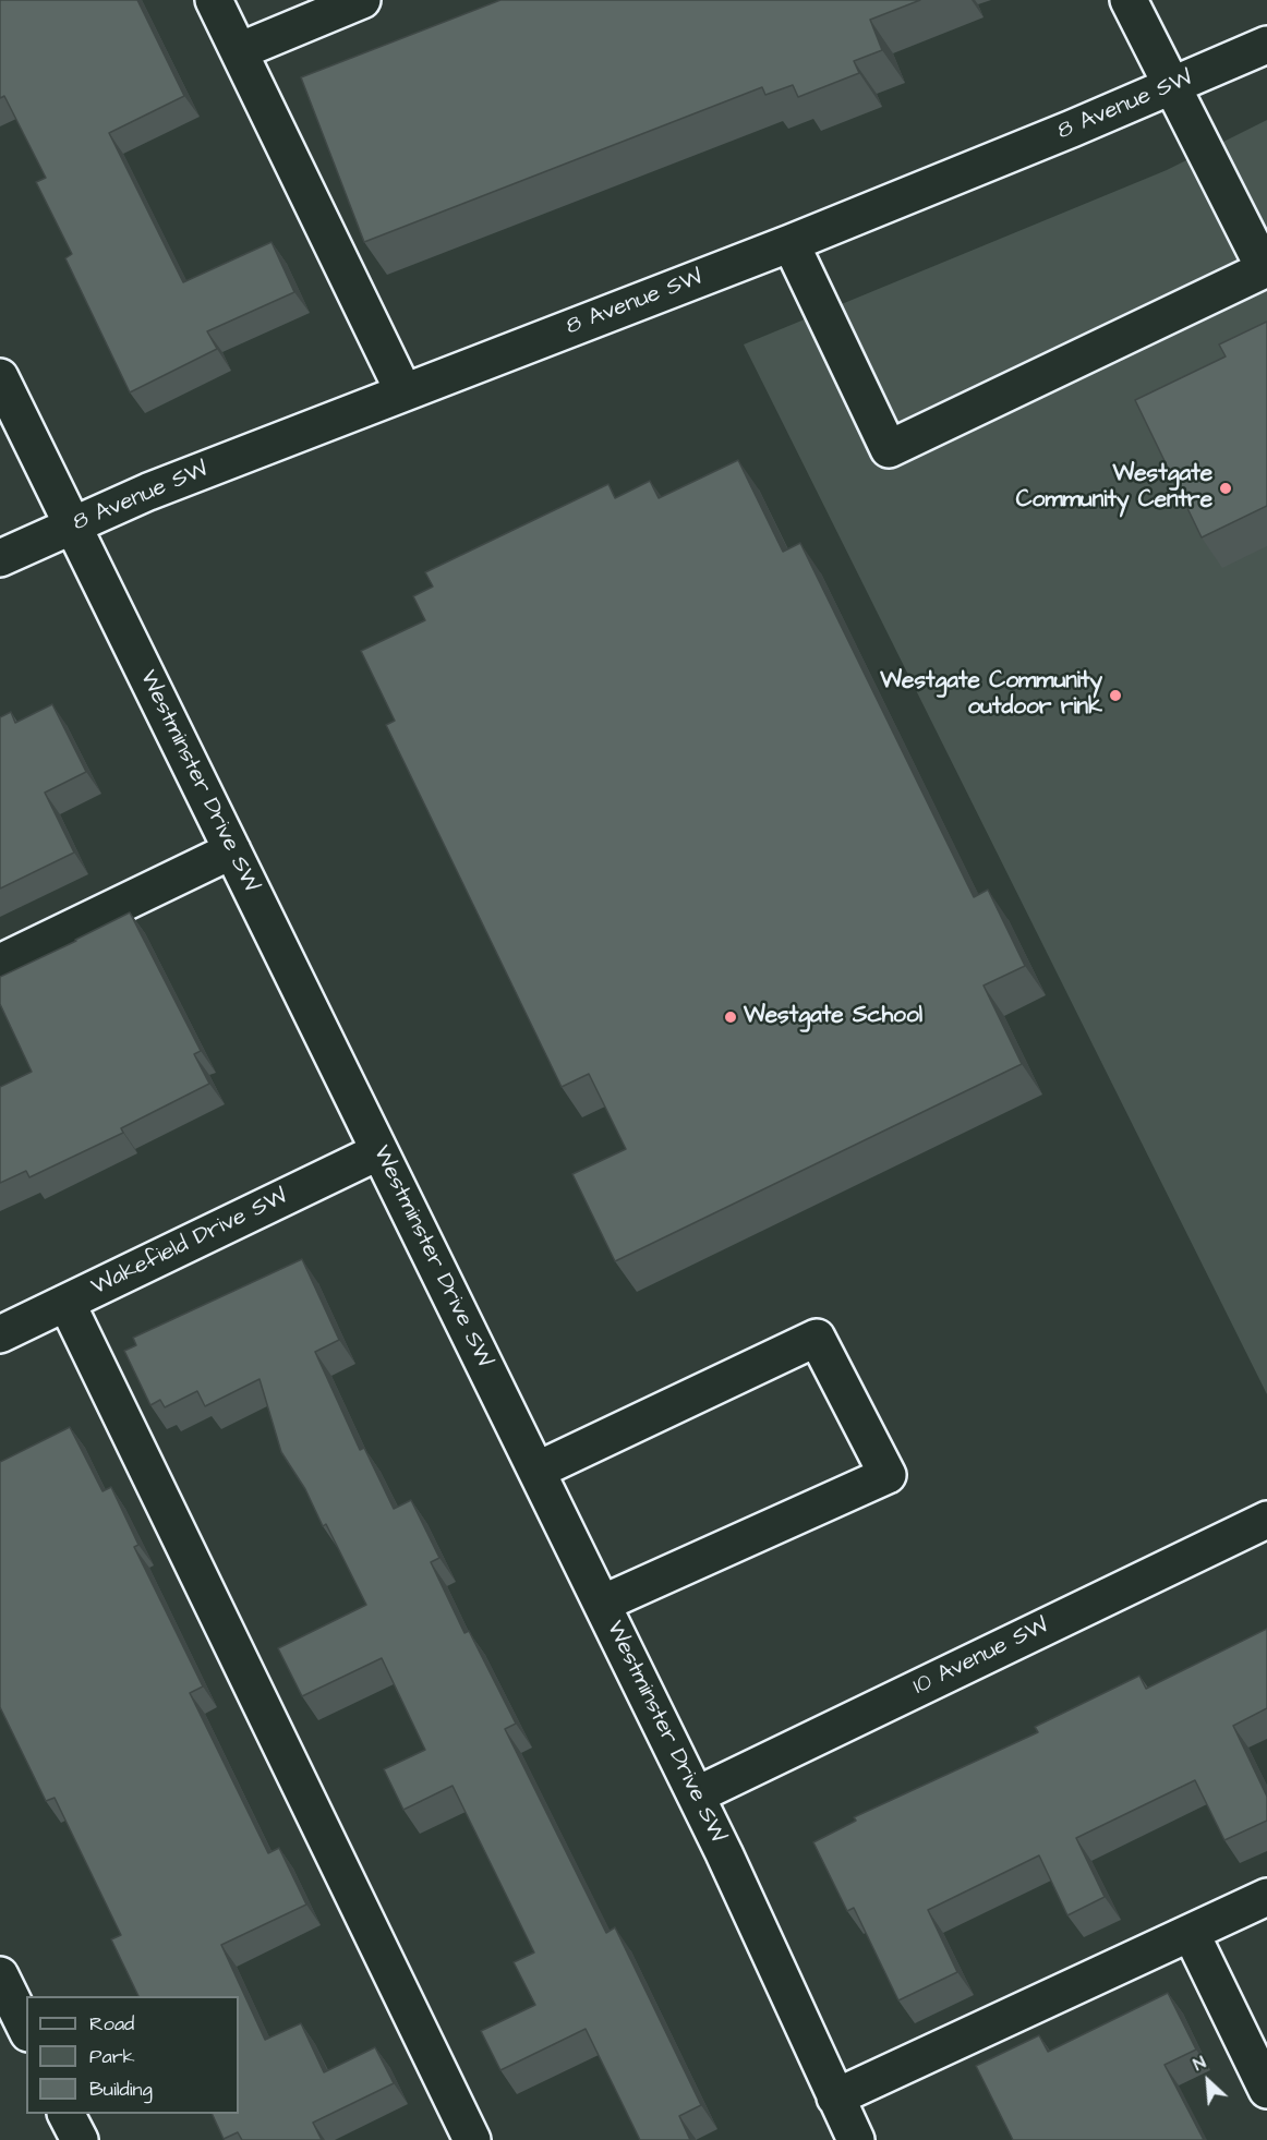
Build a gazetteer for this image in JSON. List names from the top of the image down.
{
  "streets": {
    "street": [
      "8 Avenue SW",
      "Westminster Drive SW",
      "Wakefield Drive SW",
      "10 Avenue SW"
    ]
  },
  "crossings": [
    ["8 Avenue SW", "Westminster Drive SW"],
    ["Westminster Drive SW", "Wakefield Drive SW"],
    ["Westminster Drive SW", "10 Avenue SW"]
  ],
  "places": ["Westgate Community Centre", "Westgate Community outdoor rink", "Westgate School"],
  "legend": ["Road", "Park", "Building"],
  "north": "top left"
}
